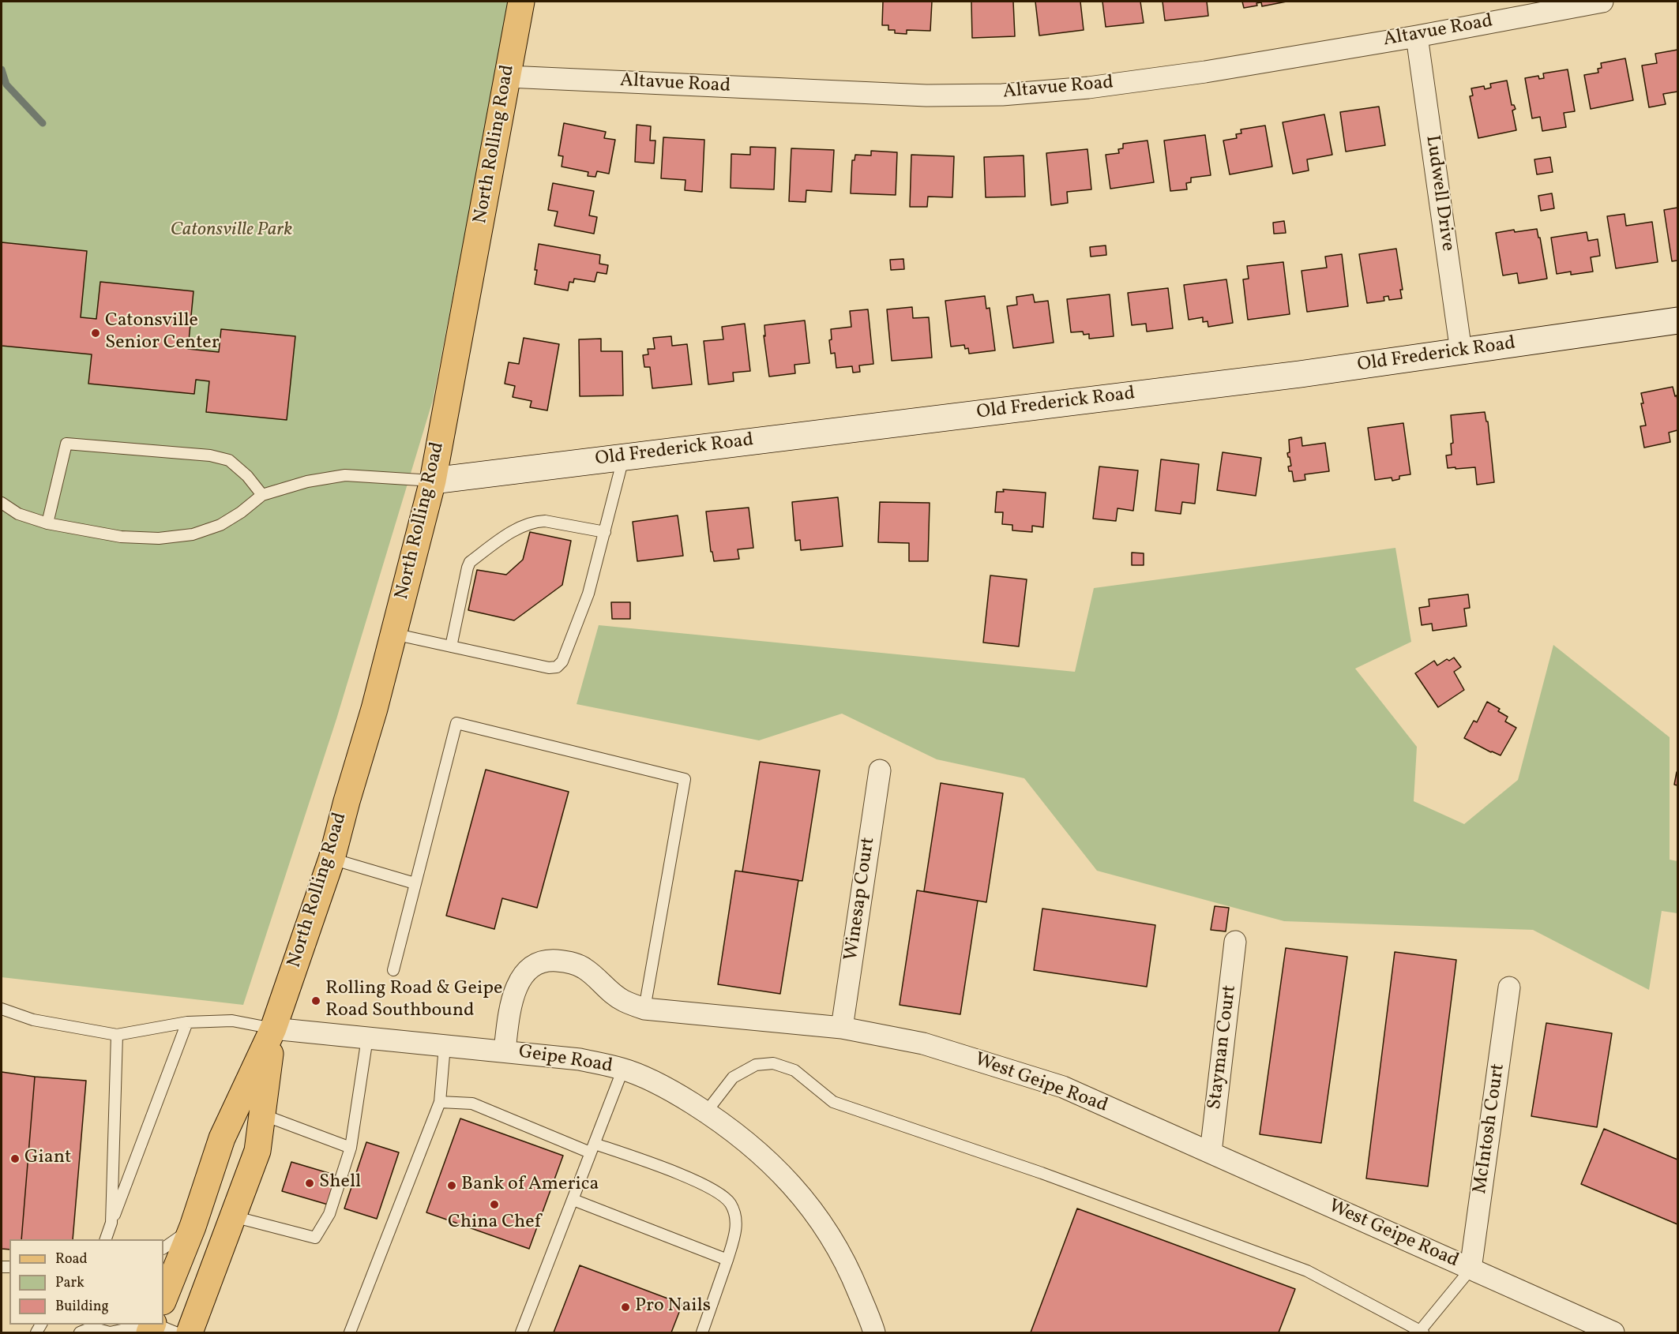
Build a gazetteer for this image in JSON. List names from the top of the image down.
{
  "streets": {
    "main road": ["North Rolling Road"],
    "street": [
      "Altavue Road",
      "Ludwell Drive",
      "Old Frederick Road",
      "Winesap Court",
      "Stayman Court",
      "Geipe Road",
      "West Geipe Road",
      "McIntosh Court"
    ]
  },
  "crossings": [
    ["Altavue Road", "North Rolling Road"],
    ["Altavue Road", "Ludwell Drive"],
    ["North Rolling Road", "Old Frederick Road"],
    ["North Rolling Road", "Geipe Road"],
    ["Ludwell Drive", "Old Frederick Road"],
    ["Winesap Court", "West Geipe Road"],
    ["Stayman Court", "West Geipe Road"],
    ["Geipe Road", "West Geipe Road"],
    ["West Geipe Road", "McIntosh Court"]
  ],
  "parks": ["Catonsville Park"],
  "places": [
    "Catonsville Senior Center",
    "Rolling Road & Geipe Road Southbound",
    "Giant",
    "Shell",
    "Bank of America",
    "China Chef",
    "Pro Nails"
  ],
  "legend": ["Road", "Park", "Building"]
}
